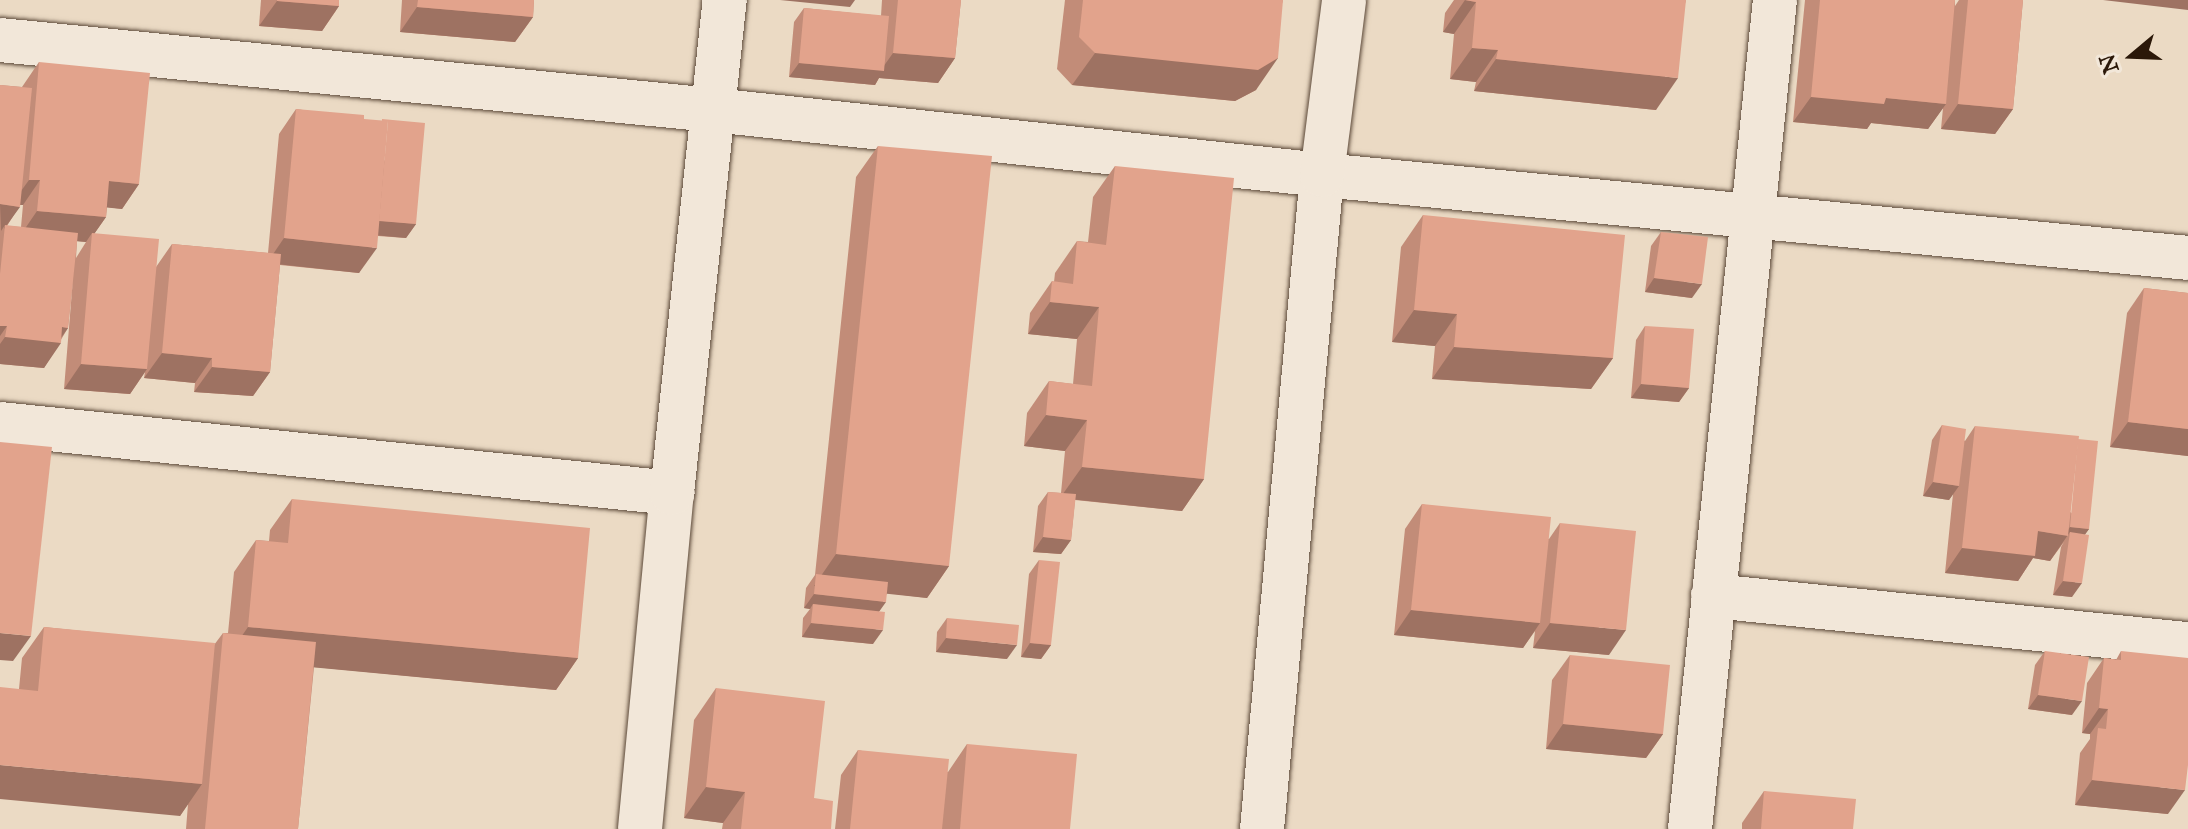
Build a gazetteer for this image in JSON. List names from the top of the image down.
{
  "north": "left"
}
